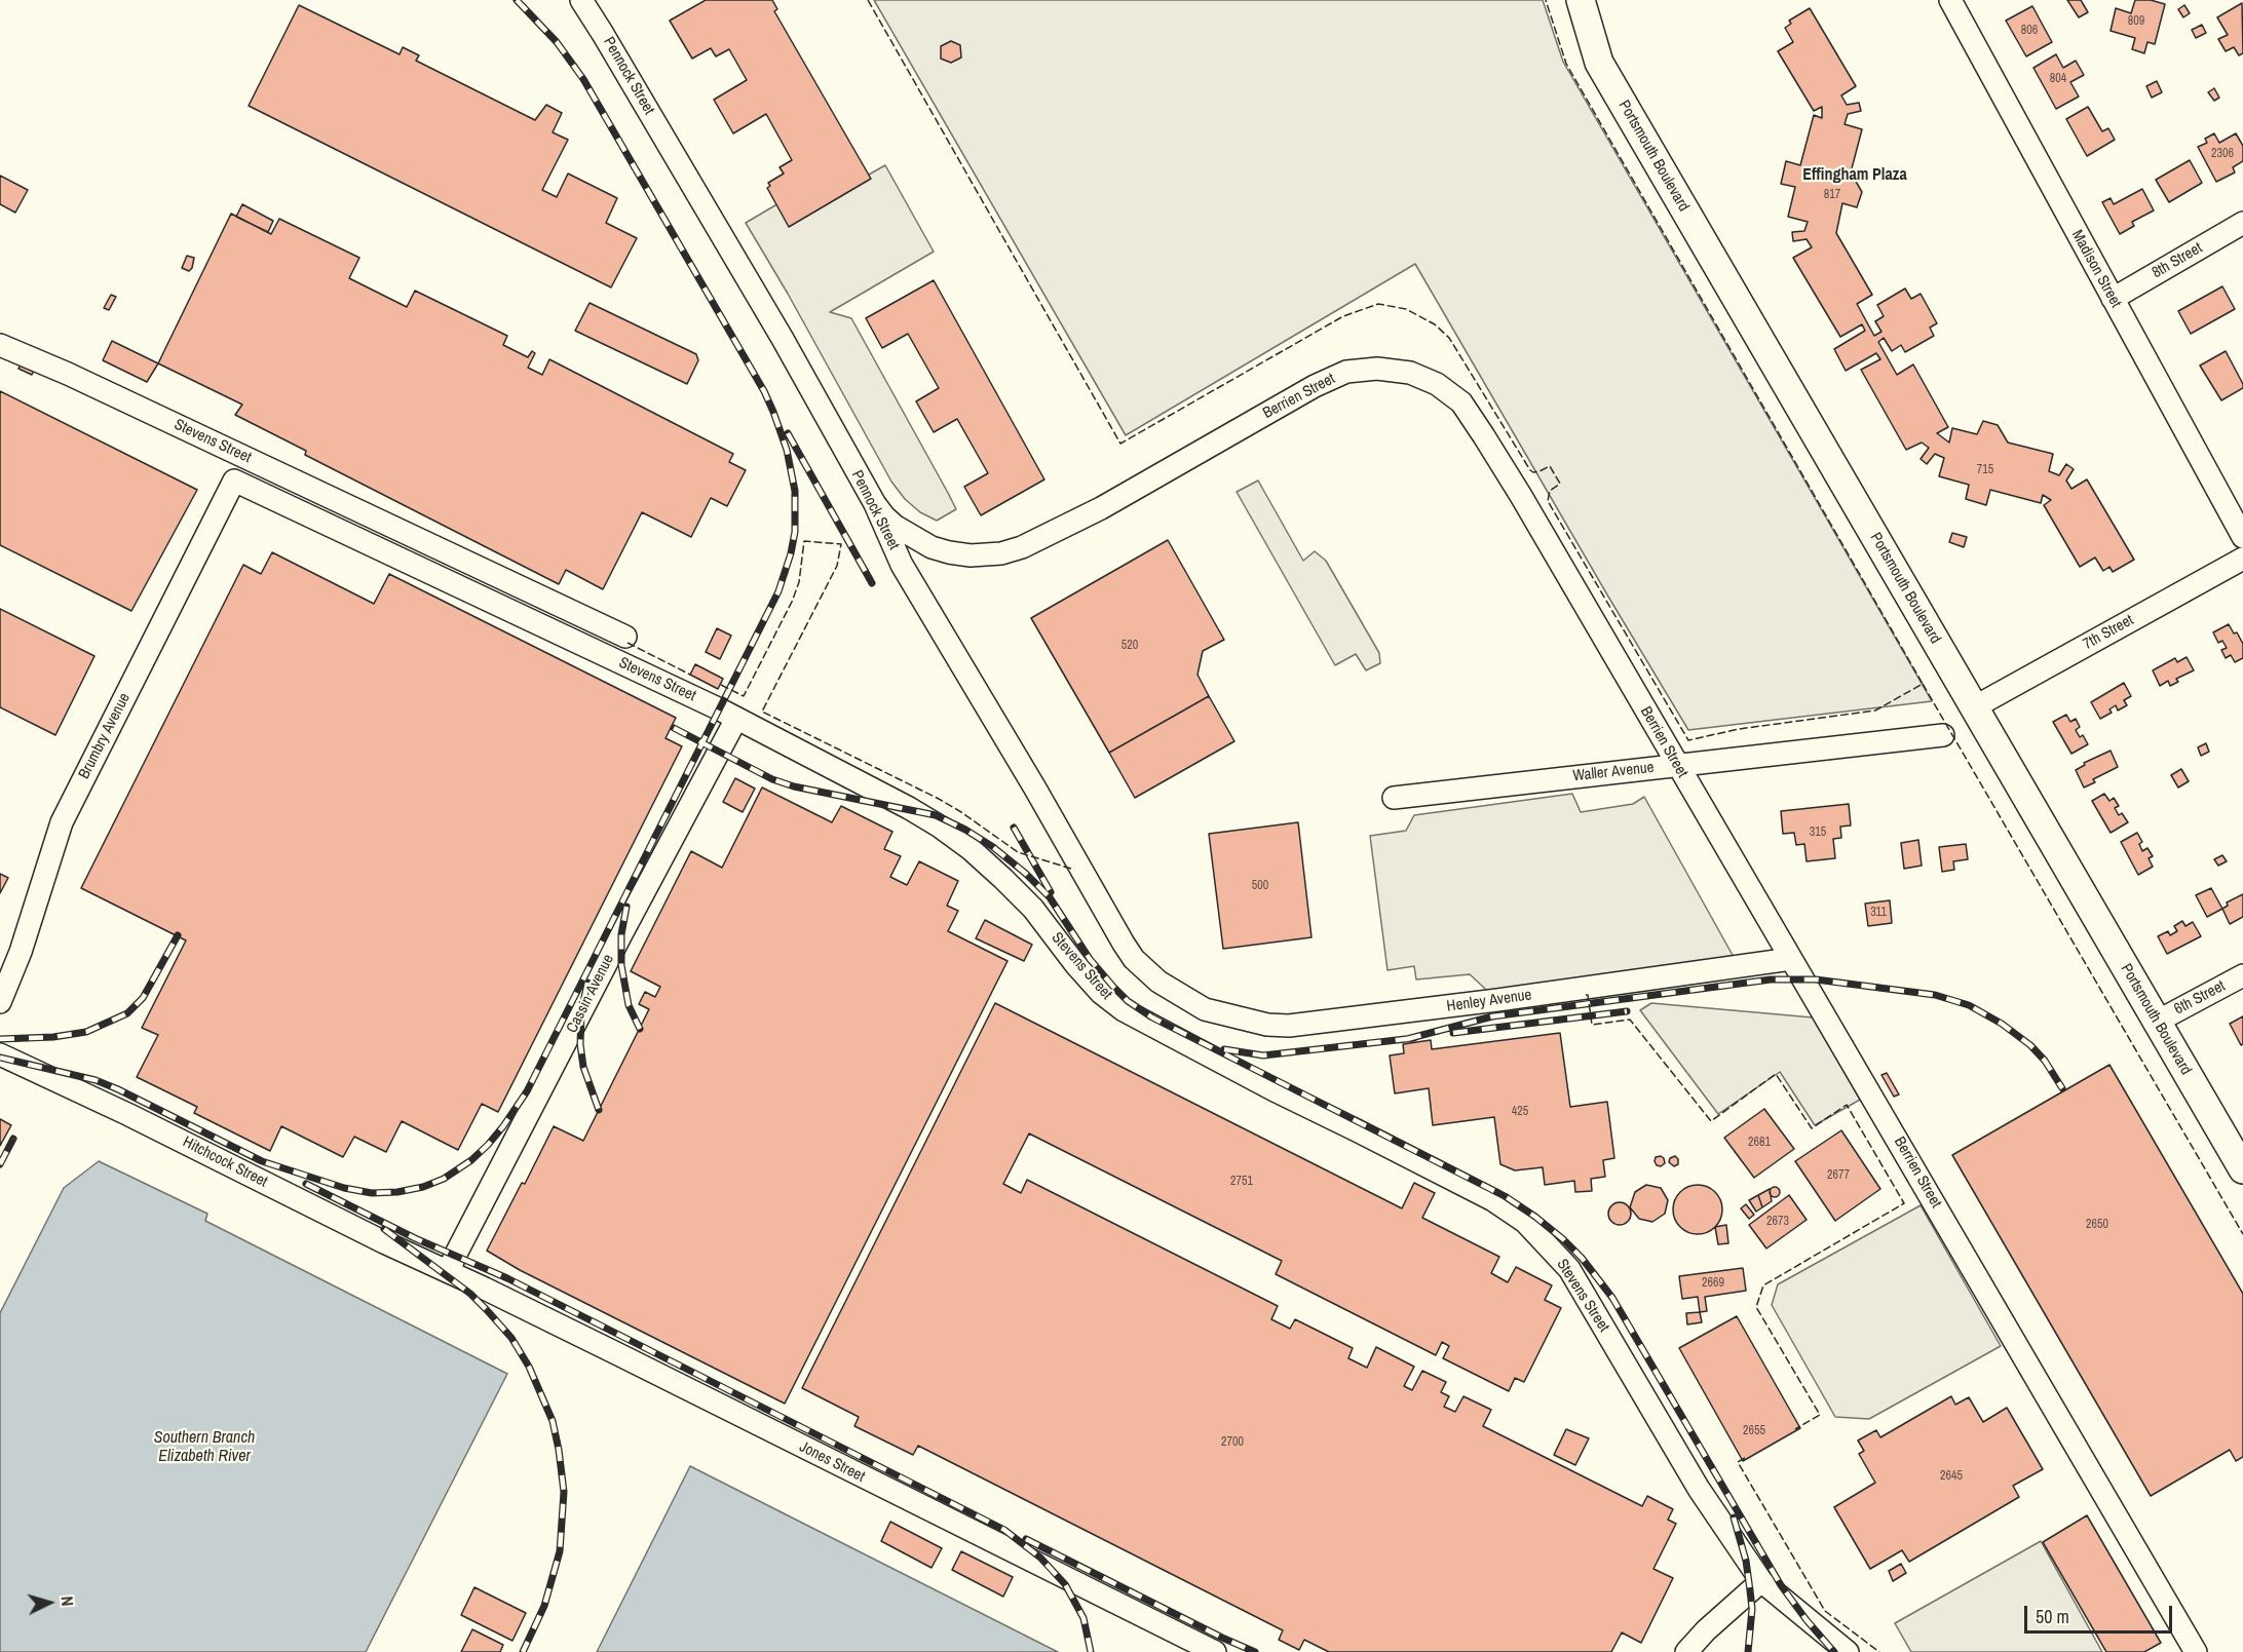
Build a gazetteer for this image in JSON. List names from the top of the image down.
{
  "streets": {
    "main road": ["Portsmouth Boulevard"],
    "street": [
      "Pennock Street",
      "8th Street",
      "Madison Street",
      "Berrien Street",
      "Stevens Street",
      "7th Street",
      "Brumbry Avenue",
      "Waller Avenue",
      "Cassin Avenue",
      "6th Street",
      "Henley Avenue",
      "Hitchcock Street",
      "Jones Street"
    ]
  },
  "crossings": [
    ["Pennock Street", "Berrien Street"],
    ["Pennock Street", "Henley Avenue"],
    ["Portsmouth Boulevard", "7th Street"],
    ["Portsmouth Boulevard", "6th Street"],
    ["8th Street", "Madison Street"],
    ["Berrien Street", "Waller Avenue"],
    ["Berrien Street", "Henley Avenue"],
    ["Stevens Street", "Brumbry Avenue"],
    ["Stevens Street", "Cassin Avenue"],
    ["Cassin Avenue", "Hitchcock Street"],
    ["Cassin Avenue", "Jones Street"],
    ["Hitchcock Street", "Jones Street"]
  ],
  "districts": ["Effingham Plaza"],
  "water": ["Southern Branch Elizabeth River"],
  "house_numbers": [
    "809",
    "806",
    "804",
    "2306",
    "817",
    "715",
    "520",
    "315",
    "500",
    "311",
    "425",
    "2681",
    "2677",
    "2751",
    "2673",
    "2650",
    "2669",
    "2655",
    "2700",
    "2645"
  ],
  "scale_bar": "50 m",
  "north": "right"
}
